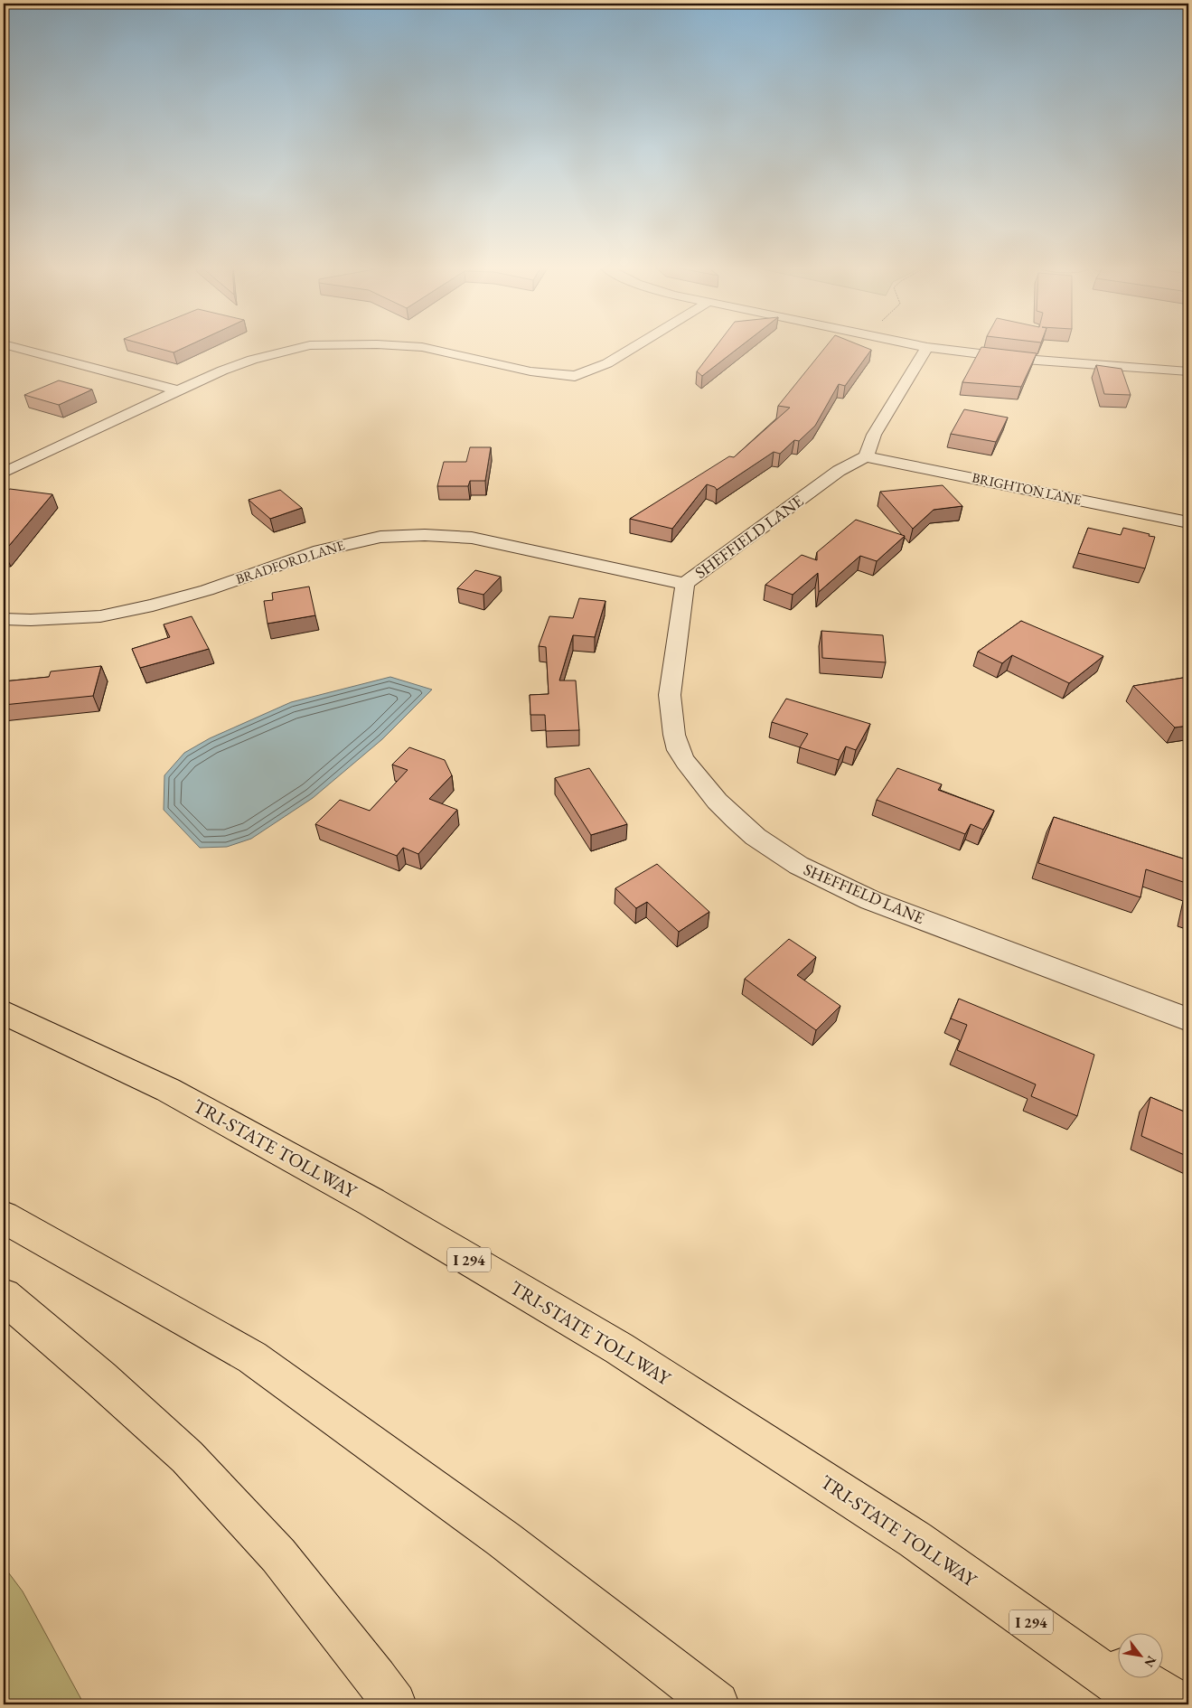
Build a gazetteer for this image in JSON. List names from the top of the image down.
{
  "streets": {
    "highway": ["TRI-STATE TOLLWAY", "I 294"],
    "street": ["BRIGHTON LANE", "SHEFFIELD LANE", "BRADFORD LANE"]
  },
  "crossings": [
    ["BRIGHTON LANE", "SHEFFIELD LANE"],
    ["SHEFFIELD LANE", "BRADFORD LANE"]
  ],
  "north": "bottom right"
}
